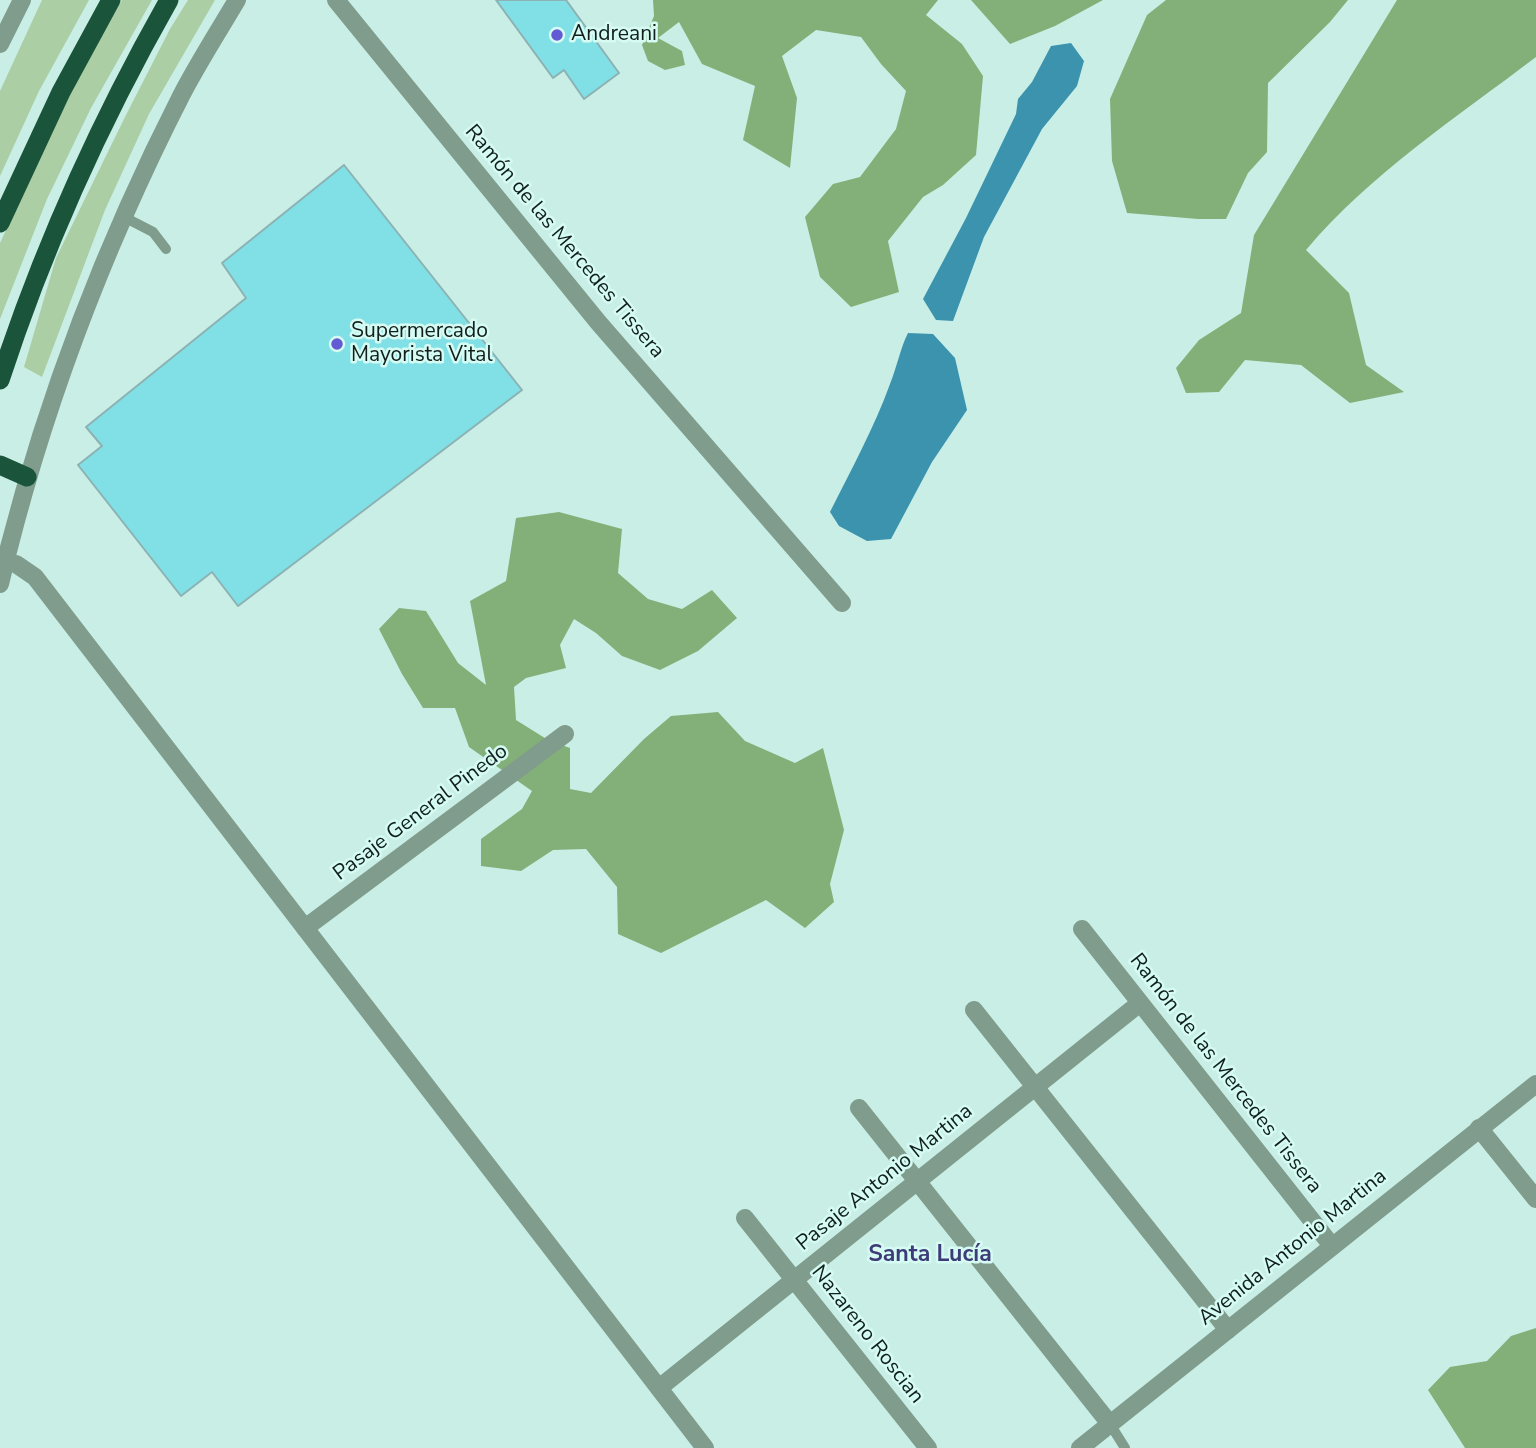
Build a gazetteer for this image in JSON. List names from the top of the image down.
{
  "streets": {
    "street": [
      "Ramón de las Mercedes Tissera",
      "Pasaje General Pinedo",
      "Pasaje Antonio Martina",
      "Avenida Antonio Martina",
      "Nazareno Roscian"
    ]
  },
  "crossings": [
    ["Ramón de las Mercedes Tissera", "Pasaje Antonio Martina"],
    ["Ramón de las Mercedes Tissera", "Avenida Antonio Martina"],
    ["Pasaje Antonio Martina", "Nazareno Roscian"]
  ],
  "districts": ["Santa Lucía"],
  "places": ["Andreani", "Supermercado Mayorista Vital"]
}
